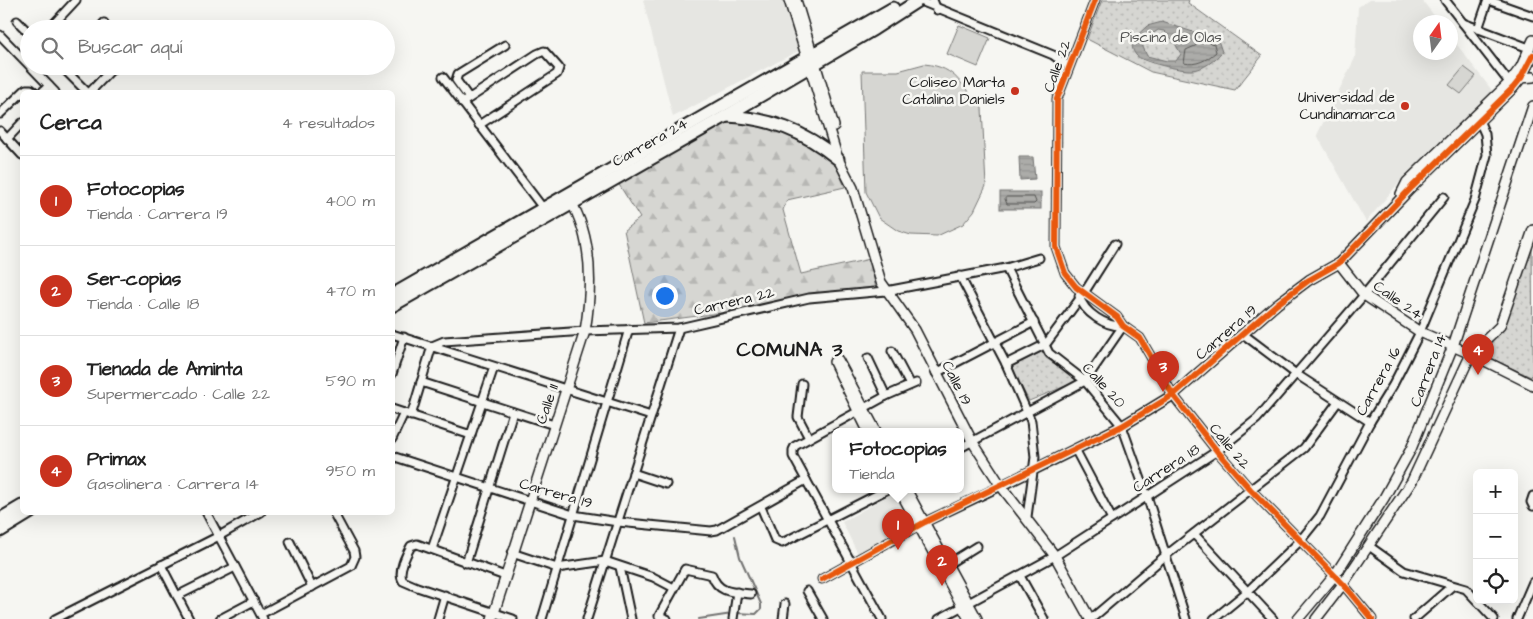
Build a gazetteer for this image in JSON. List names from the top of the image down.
{
  "streets": {
    "main road": ["Carrera 24"],
    "street": [
      "Calle 22",
      "Calle 24",
      "Carrera 22",
      "Carrera 19",
      "Carrera 14",
      "Carrera 16",
      "Calle 19",
      "Calle 20",
      "Calle 11",
      "Carrera 18"
    ]
  },
  "crossings": [
    ["Calle 22", "Carrera 19"],
    ["Calle 22", "Carrera 14"],
    ["Calle 22", "Carrera 16"],
    ["Calle 22", "Carrera 18"],
    ["Carrera 24", "Calle 19"],
    ["Carrera 24", "Calle 11"],
    ["Calle 24", "Carrera 19"],
    ["Calle 24", "Carrera 14"],
    ["Calle 24", "Carrera 16"],
    ["Calle 24", "Carrera 18"],
    ["Carrera 22", "Calle 19"],
    ["Carrera 22", "Calle 20"],
    ["Carrera 22", "Calle 11"],
    ["Carrera 19", "Carrera 16"],
    ["Carrera 19", "Calle 19"],
    ["Carrera 19", "Calle 20"],
    ["Carrera 19", "Calle 11"],
    ["Calle 19", "Carrera 18"],
    ["Calle 20", "Carrera 18"]
  ],
  "districts": ["COMUNA 3"],
  "parks": ["Piscina de Olas"],
  "places": ["Coliseo Marta Catalina Daniels", "Universidad de Cundinamarca"],
  "north": "top",
  "page": {
    "search": "Buscar aquí",
    "heading": ["Cerca", "4 resultados"],
    "list": [
      {
        "mark": "1",
        "name": "Fotocopias",
        "note": "Tienda · Carrera 19",
        "value": "400 m"
      },
      {
        "mark": "2",
        "name": "Ser-copias",
        "note": "Tienda · Calle 18",
        "value": "470 m"
      },
      {
        "mark": "3",
        "name": "Tienada de Aminta",
        "note": "Supermercado · Calle 22",
        "value": "590 m"
      },
      {
        "mark": "4",
        "name": "Primax",
        "note": "Gasolinera · Carrera 14",
        "value": "950 m"
      }
    ],
    "pins": [
      "4",
      "3",
      "1",
      "2"
    ],
    "popup": ["Fotocopias", "Tienda"],
    "map_buttons": ["+", "−"]
  }
}
